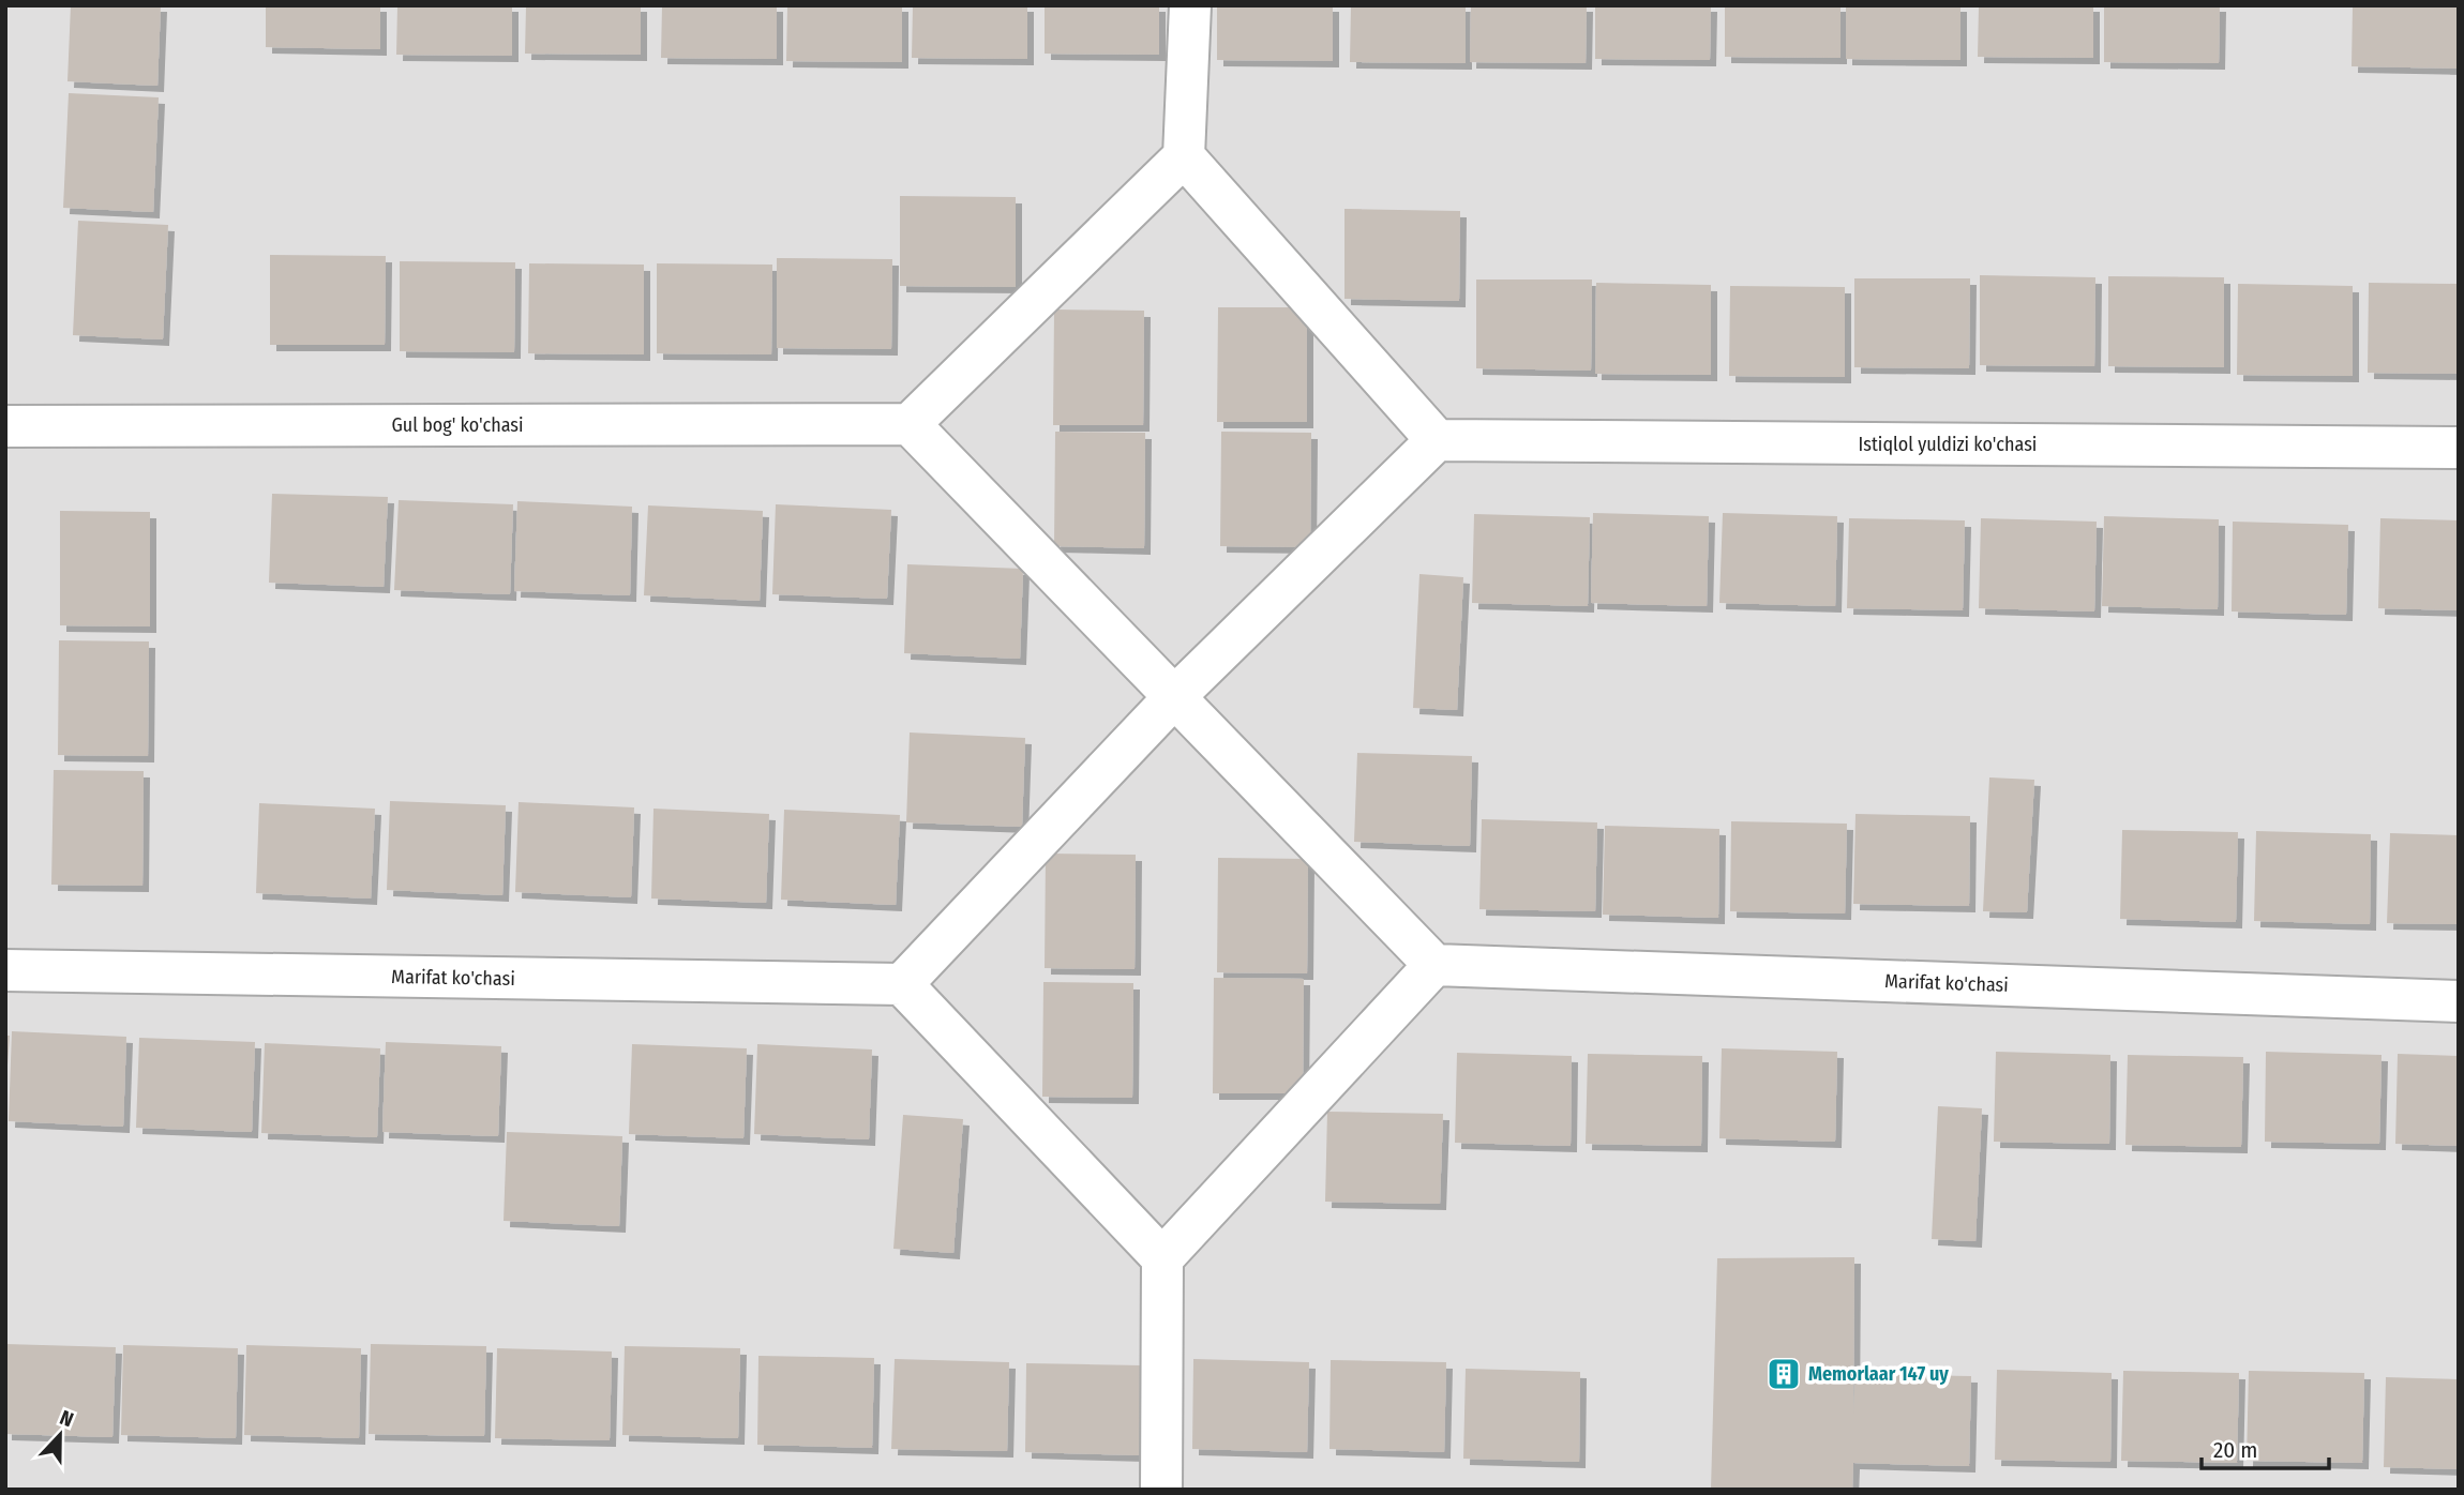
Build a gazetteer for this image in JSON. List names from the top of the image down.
{
  "streets": {
    "street": ["Gul bog' ko'chasi", "Istiqlol yuldizi ko'chasi", "Marifat ko'chasi"]
  },
  "places": {
    "building": ["Memorlaar 147 uy"]
  },
  "scale_bar": "20 m",
  "north": "top"
}
